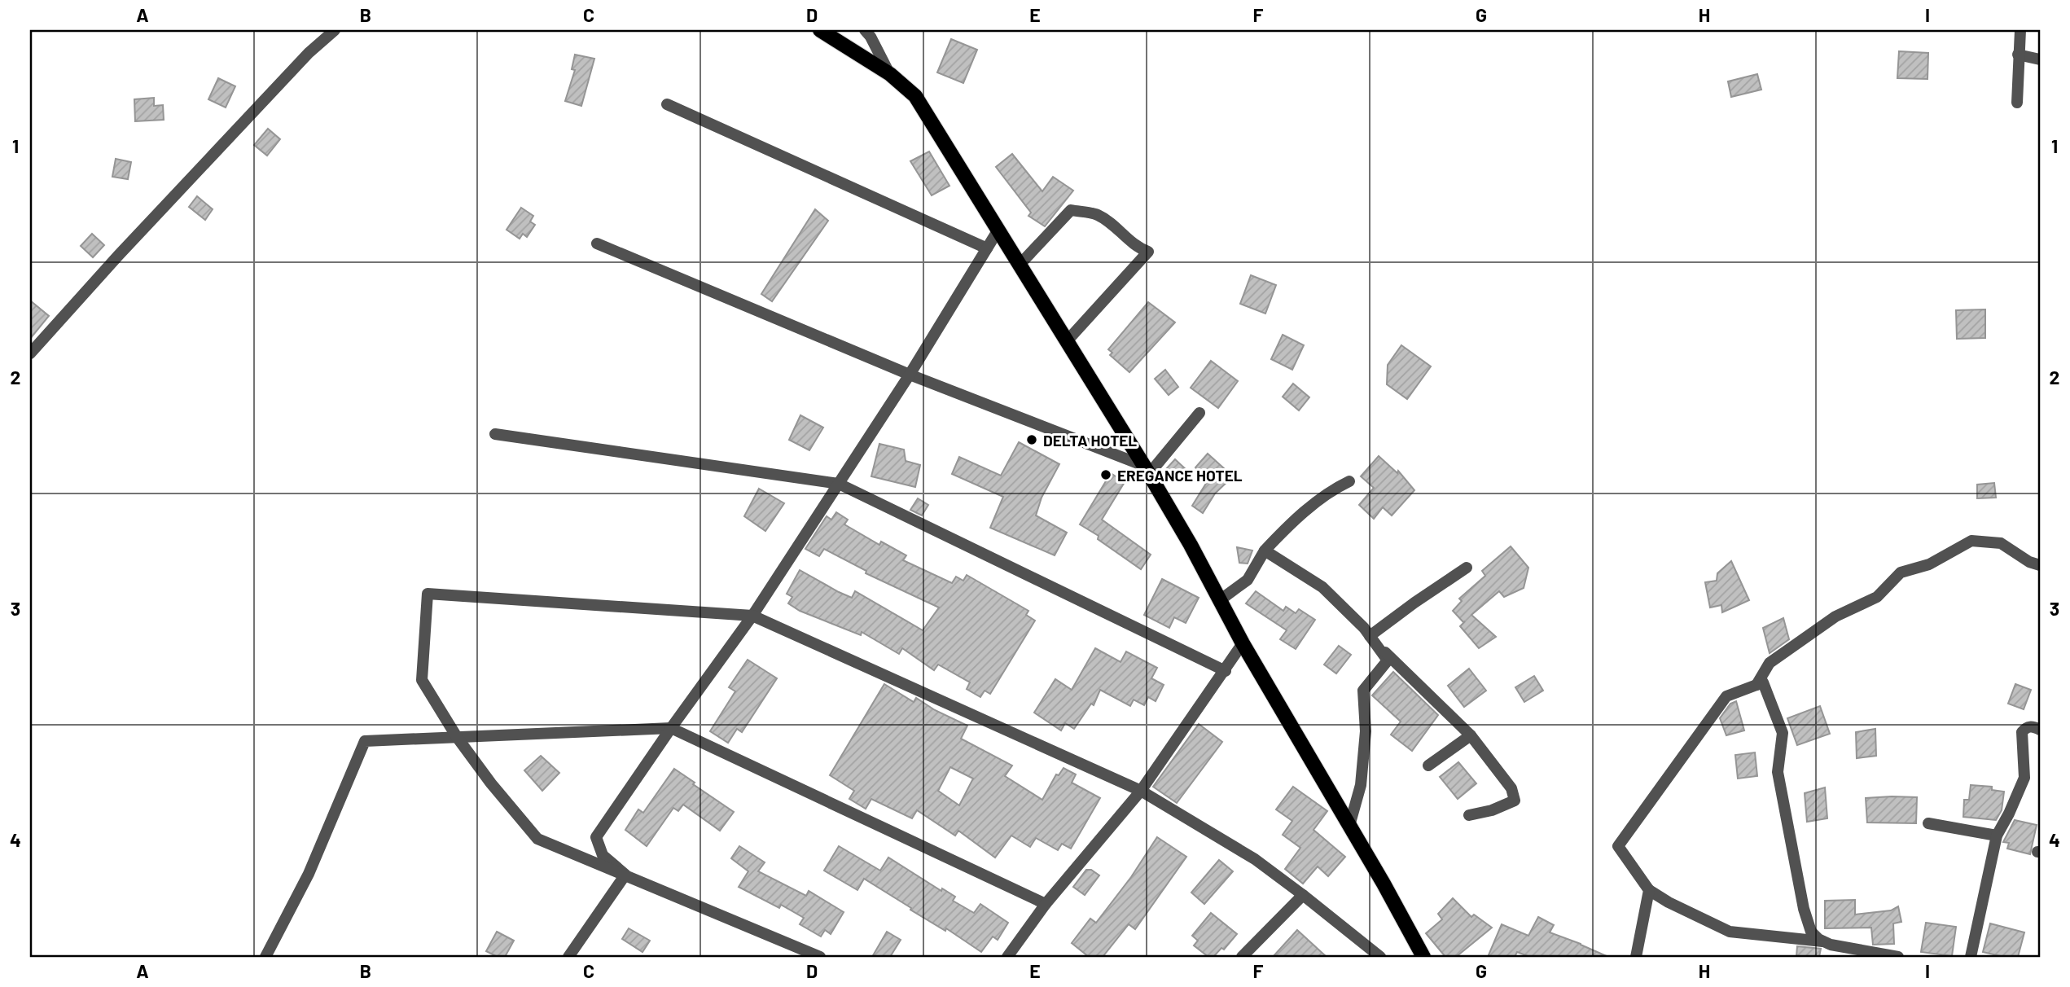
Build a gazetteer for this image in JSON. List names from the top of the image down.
{
  "places": ["DELTA HOTEL", "EREGANCE HOTEL"],
  "grid": {
    "columns": [
      "A",
      "B",
      "C",
      "D",
      "E",
      "F",
      "G",
      "H",
      "I"
    ],
    "rows": [
      "1",
      "2",
      "3",
      "4"
    ]
  }
}
